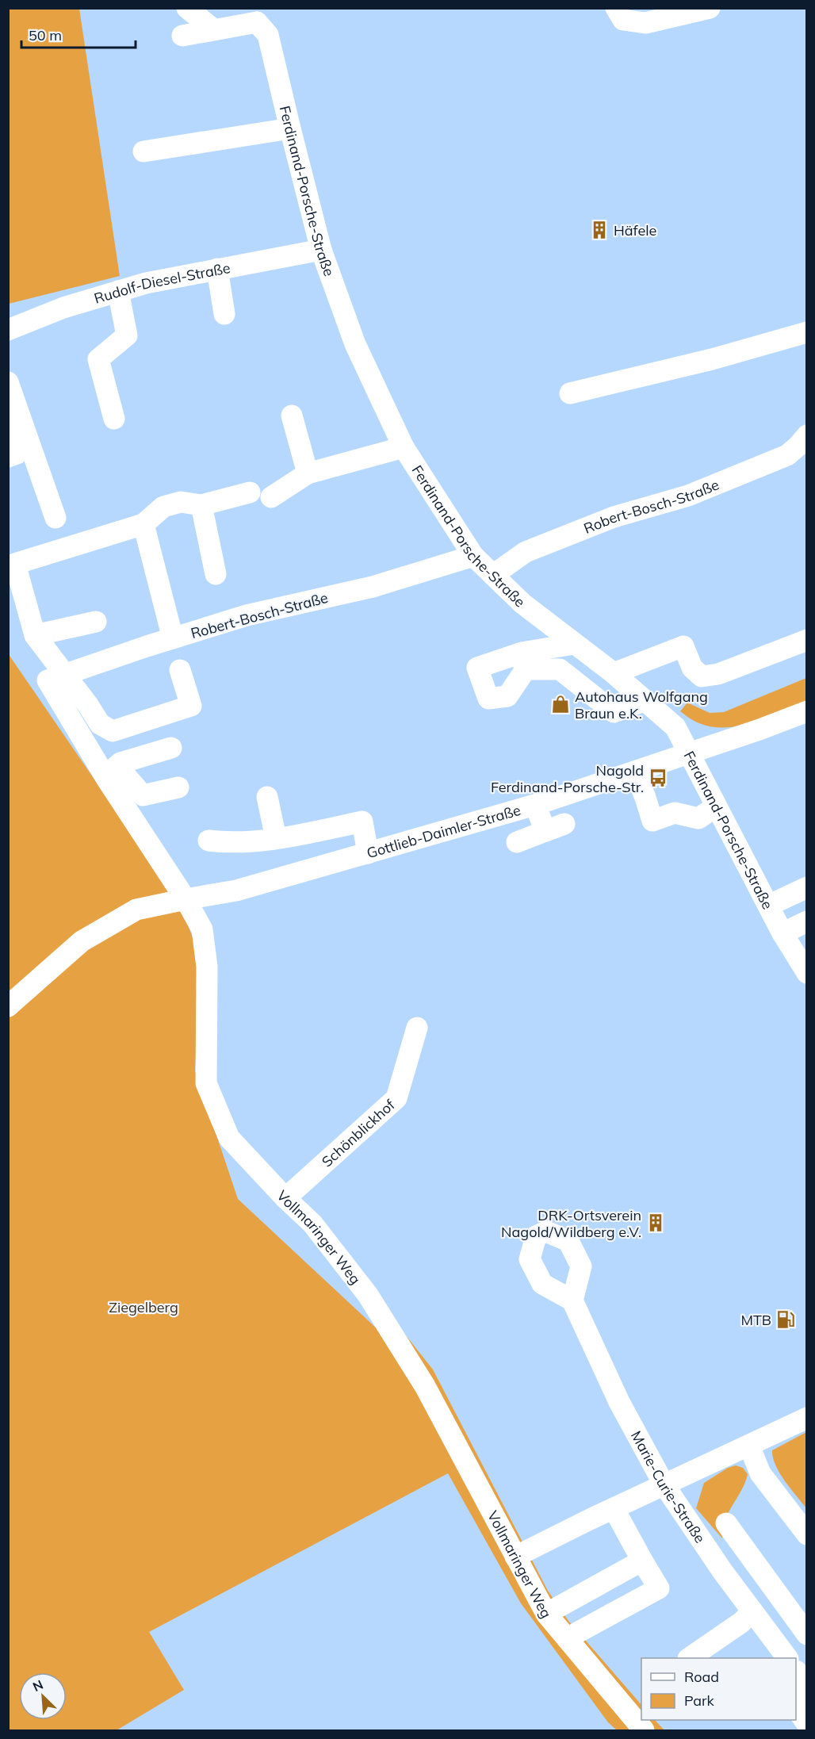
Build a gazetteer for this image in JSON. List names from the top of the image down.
{
  "streets": {
    "street": [
      "Ferdinand-Porsche-Straße",
      "Rudolf-Diesel-Straße",
      "Robert-Bosch-Straße",
      "Gottlieb-Daimler-Straße",
      "Schönblickhof",
      "Vollmaringer Weg",
      "Marie-Curie-Straße"
    ]
  },
  "crossings": [
    ["Ferdinand-Porsche-Straße", "Rudolf-Diesel-Straße"],
    ["Ferdinand-Porsche-Straße", "Robert-Bosch-Straße"],
    ["Ferdinand-Porsche-Straße", "Gottlieb-Daimler-Straße"],
    ["Gottlieb-Daimler-Straße", "Vollmaringer Weg"],
    ["Schönblickhof", "Vollmaringer Weg"]
  ],
  "parks": ["Ziegelberg"],
  "places": {
    "building": ["Häfele", "DRK-Ortsverein Nagold/Wildberg e.V."],
    "shop": ["Autohaus Wolfgang Braun e.K."],
    "bus stop": ["Nagold Ferdinand-Porsche-Str."],
    "fuel station": ["MTB"]
  },
  "legend": ["Road", "Park"],
  "scale_bar": "50 m",
  "north": "top left"
}
